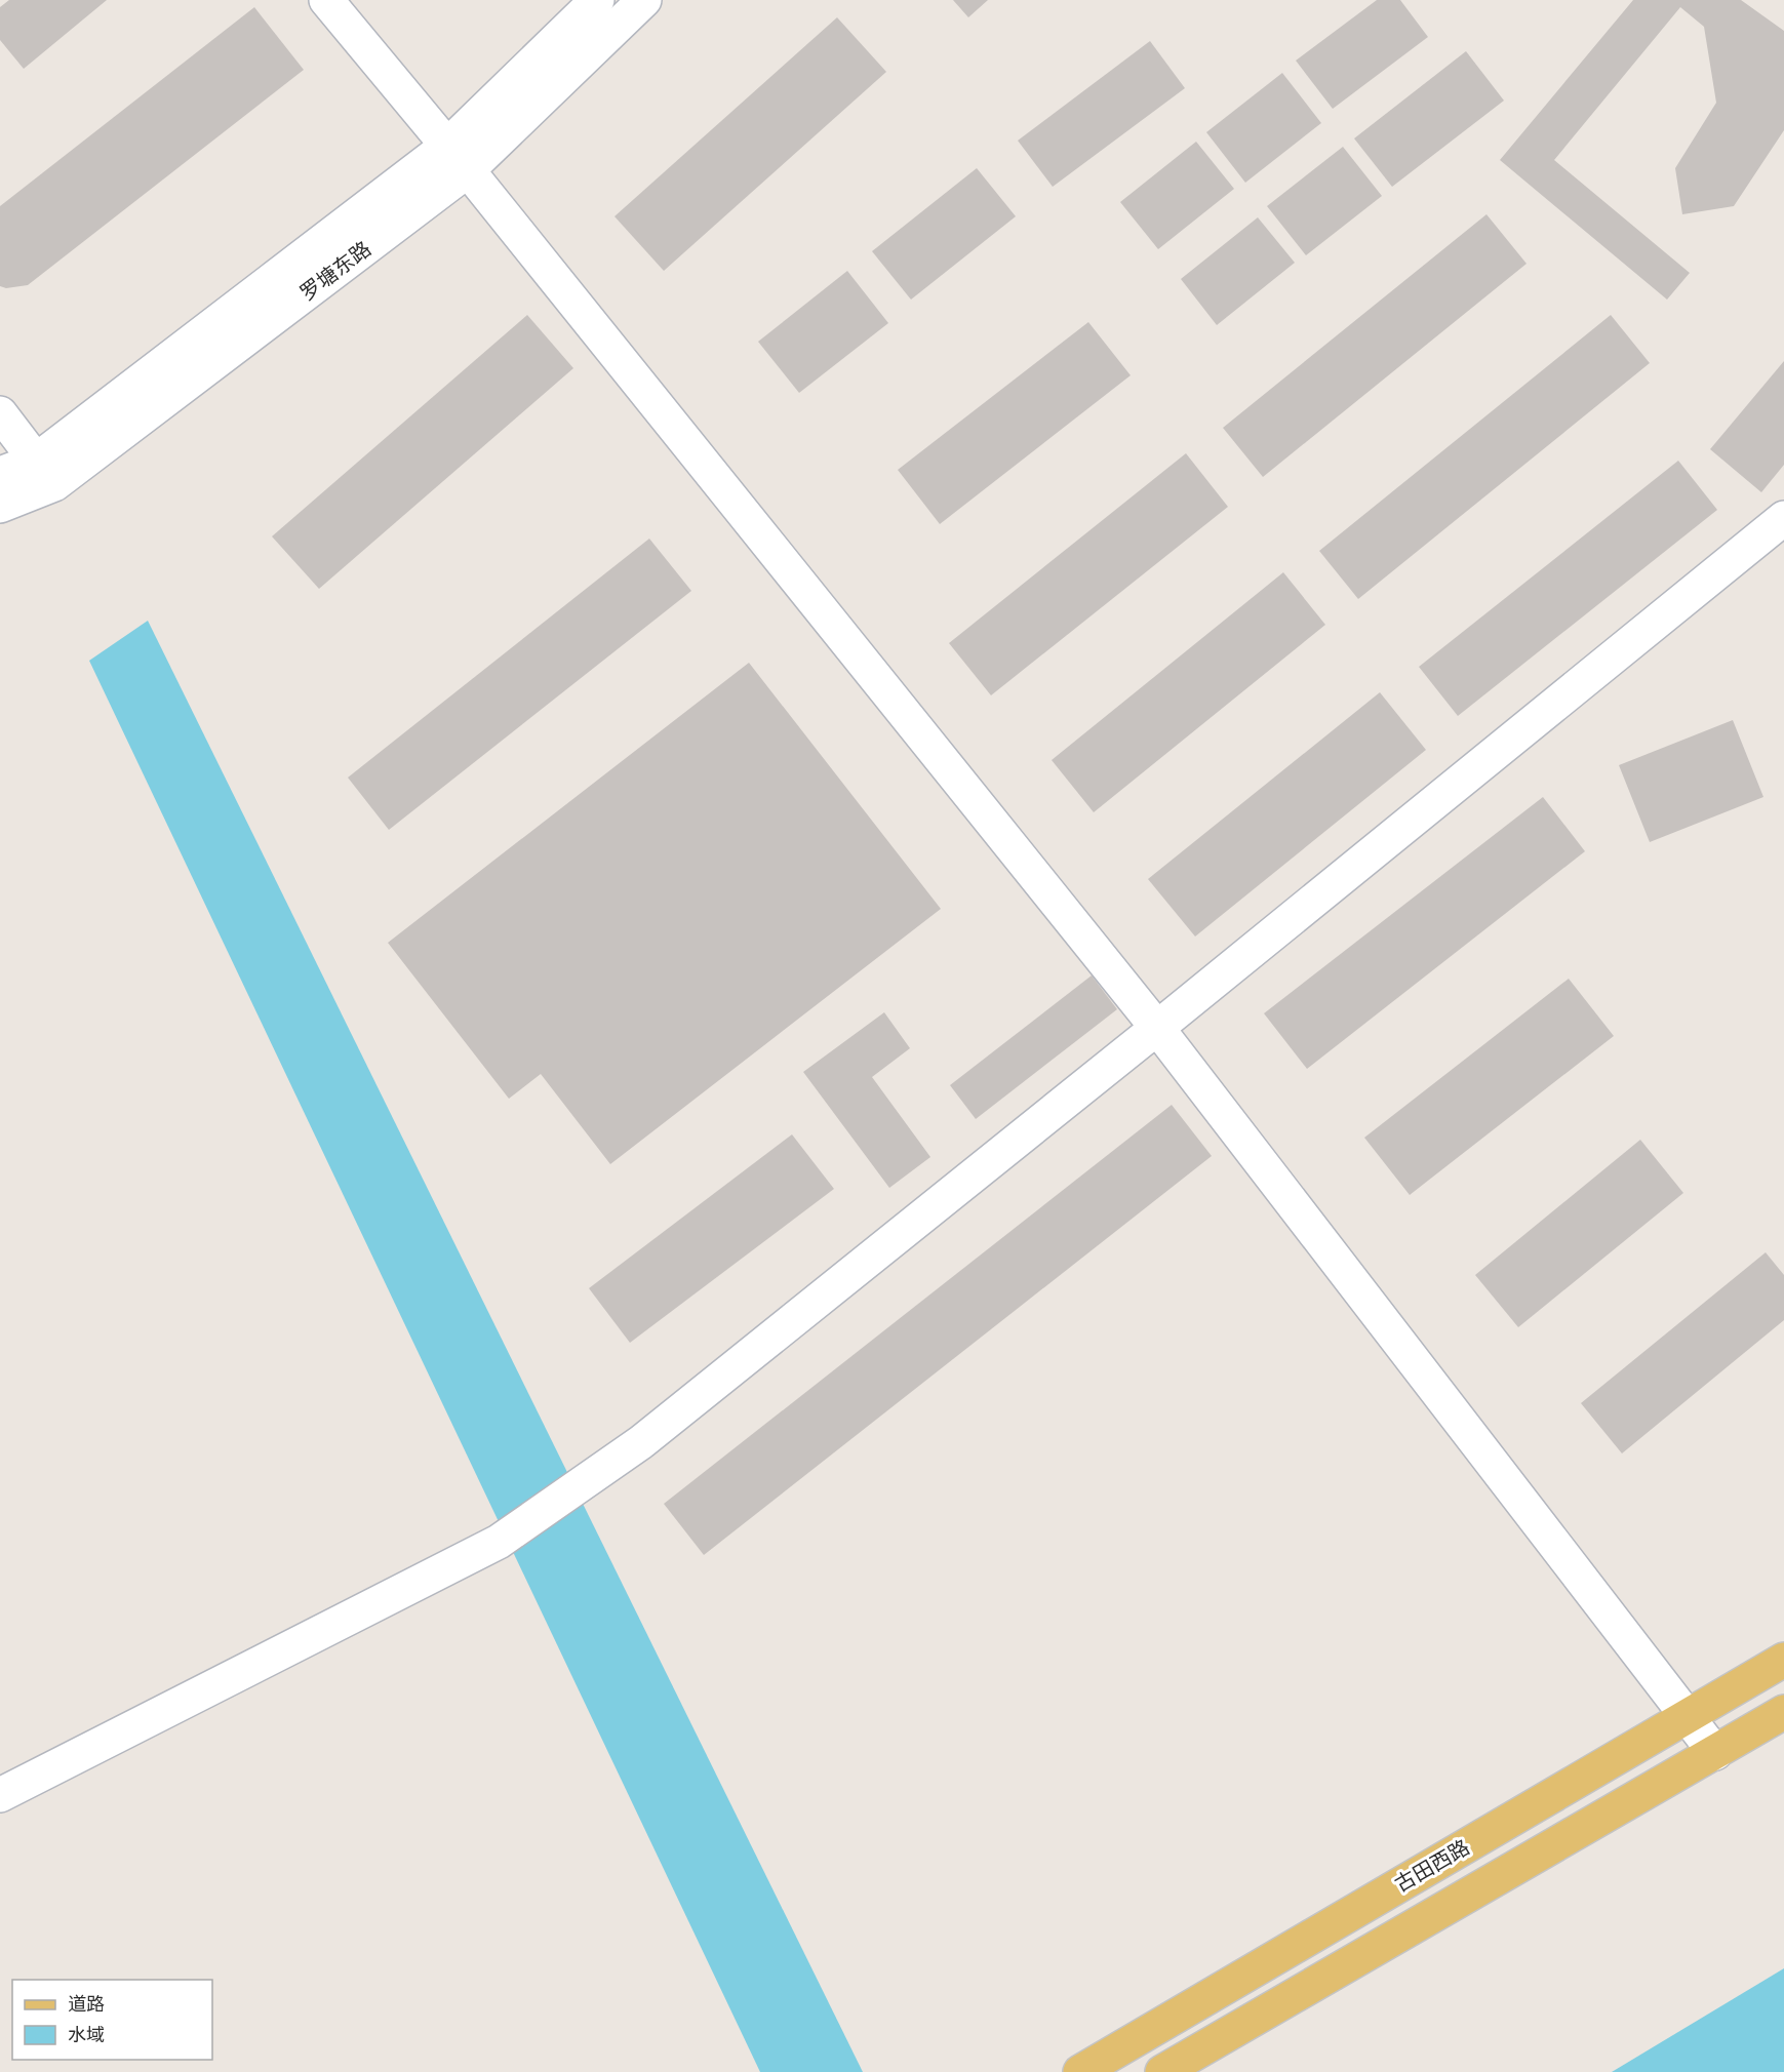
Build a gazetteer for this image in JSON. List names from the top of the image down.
{
  "streets": {
    "main road": ["古田西路"],
    "street": ["罗塘东路"]
  },
  "legend": ["道路", "水域"]
}
